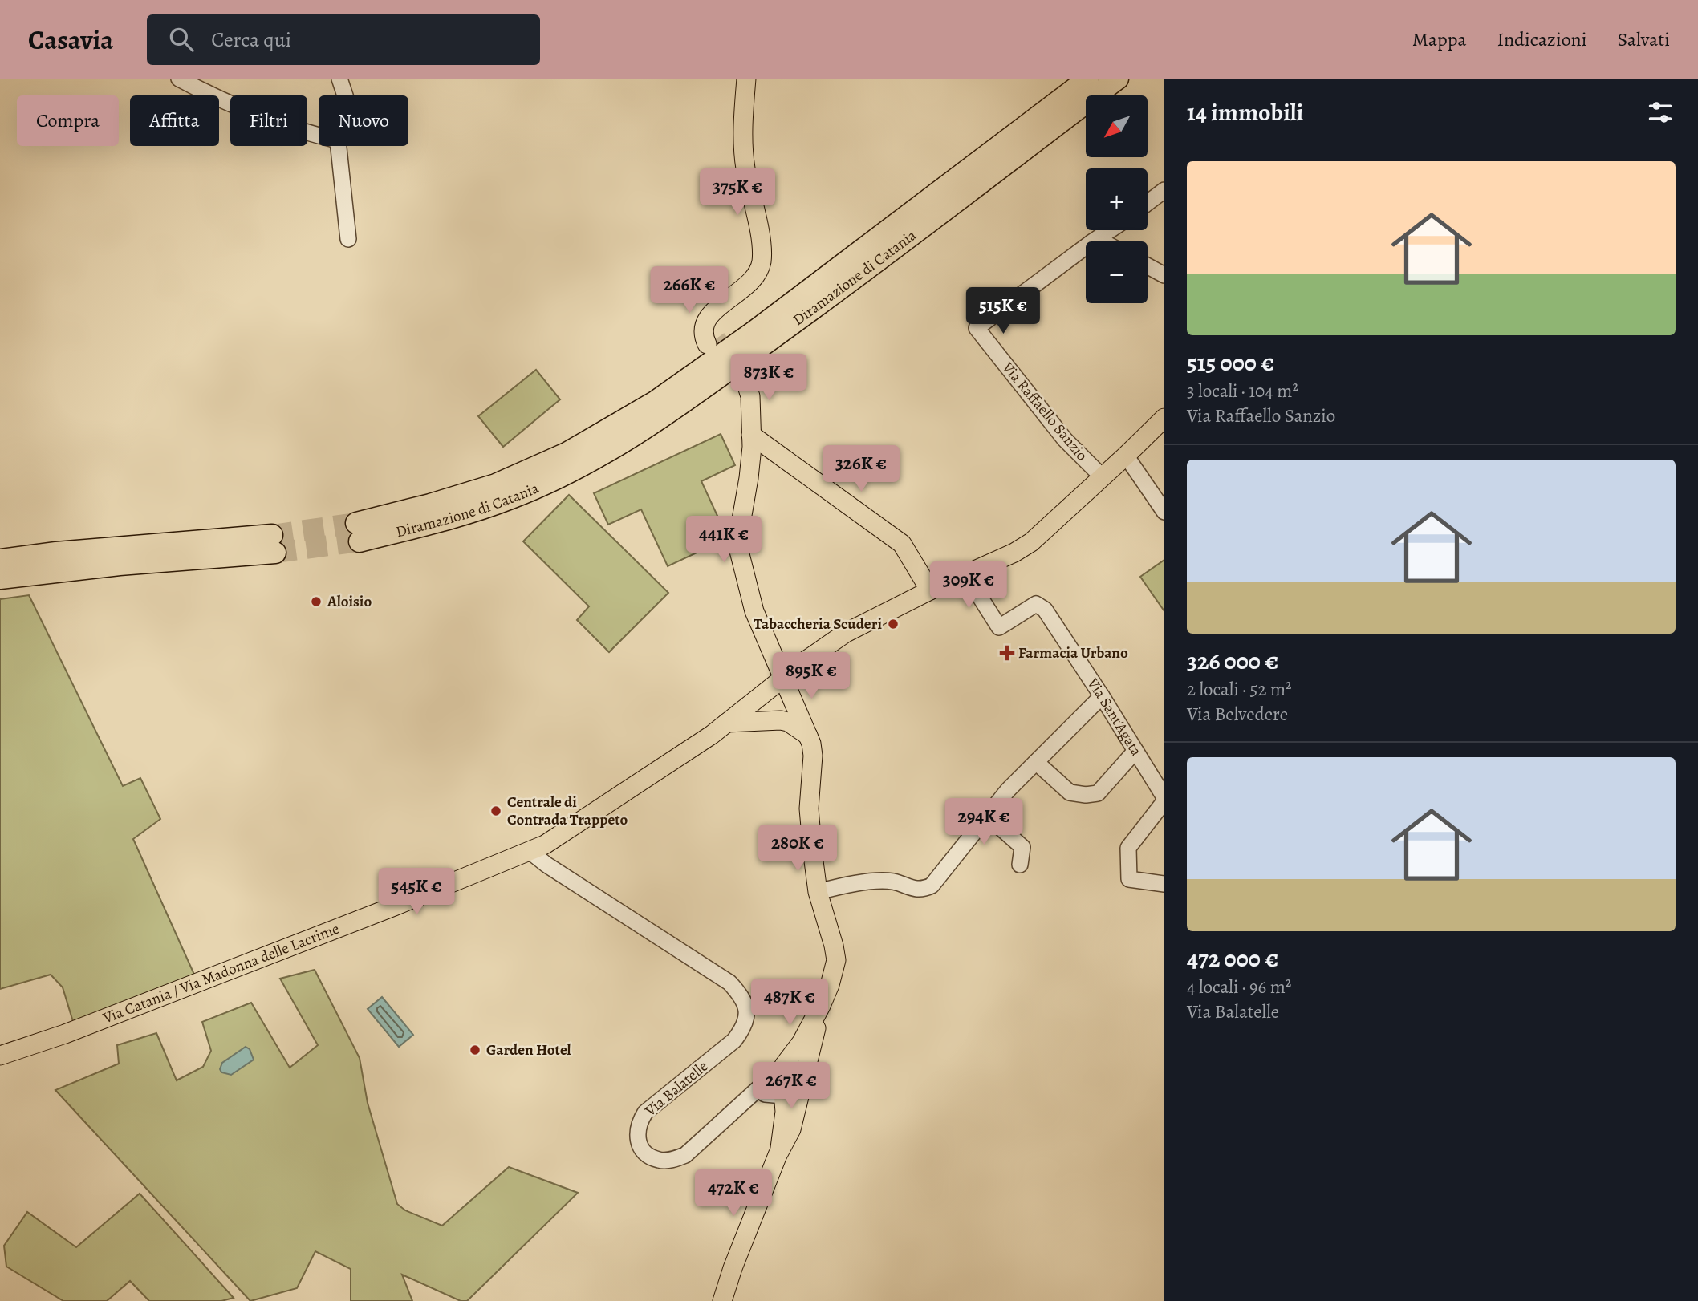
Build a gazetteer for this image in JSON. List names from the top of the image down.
{
  "streets": {
    "highway": ["Diramazione di Catania"],
    "main road": ["Via Catania / Via Madonna delle Lacrime"],
    "street": ["Via Raffaello Sanzio", "Via Sant'Agata", "Via Balatelle"]
  },
  "crossings": [
    ["Via Raffaello Sanzio", "Via Catania / Via Madonna delle Lacrime"],
    ["Via Sant'Agata", "Via Catania / Via Madonna delle Lacrime"],
    ["Via Catania / Via Madonna delle Lacrime", "Via Balatelle"]
  ],
  "places": {
    "other": [
      "Aloisio",
      "Tabaccheria Scuderi",
      "Centrale di Contrada Trappeto",
      "Garden Hotel"
    ],
    "health": ["Farmacia Urbano"]
  },
  "north": "bottom left",
  "page": {
    "header": "Casavia",
    "search": "Cerca qui",
    "nav": ["Mappa", "Indicazioni", "Salvati"],
    "heading": "14 immobili",
    "map_buttons": ["+", "−"],
    "chip": [
      "Compra",
      "Affitta",
      "Filtri",
      "Nuovo"
    ],
    "list": [
      {
        "name": "515 000 €",
        "note": "3 locali · 104 m² · Via Raffaello Sanzio"
      },
      {
        "name": "326 000 €",
        "note": "2 locali · 52 m² · Via Belvedere"
      },
      {
        "name": "472 000 €",
        "note": "4 locali · 96 m² · Via Balatelle"
      }
    ],
    "price": [
      "375K €",
      "266K €",
      "515K €",
      "873K €",
      "326K €",
      "441K €",
      "309K €",
      "895K €",
      "294K €",
      "280K €",
      "545K €",
      "487K €",
      "267K €",
      "472K €"
    ]
  }
}
